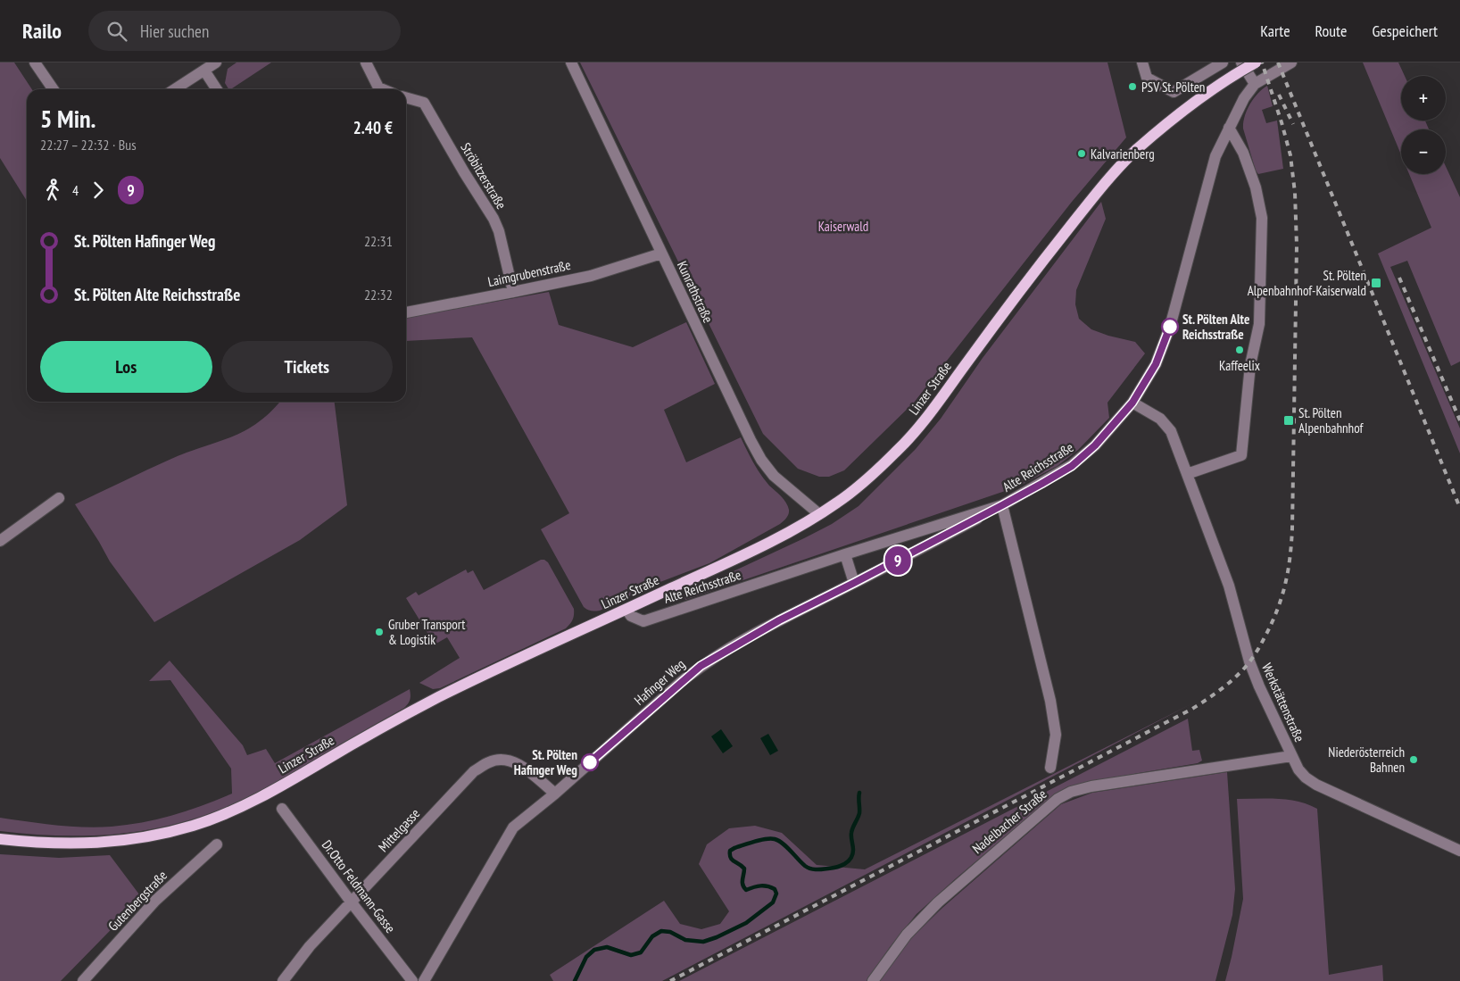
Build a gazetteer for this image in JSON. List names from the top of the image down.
{
  "streets": {
    "main road": ["Linzer Straße"],
    "street": [
      "Ströbitzerstraße",
      "Laimgrubenstraße",
      "Kunrathstraße",
      "Alte Reichsstraße",
      "Hafinger Weg",
      "Werkstättenstraße",
      "Nadelbacher Straße",
      "Mittelgasse",
      "Dr.Otto Feldmann-Gasse",
      "Gutenbergstraße"
    ]
  },
  "crossings": [
    ["Ströbitzerstraße", "Laimgrubenstraße"],
    ["Laimgrubenstraße", "Kunrathstraße"],
    ["Kunrathstraße", "Linzer Straße"],
    ["Linzer Straße", "Alte Reichsstraße"],
    ["Alte Reichsstraße", "Hafinger Weg"],
    ["Alte Reichsstraße", "Werkstättenstraße"],
    ["Hafinger Weg", "Mittelgasse"],
    ["Werkstättenstraße", "Nadelbacher Straße"],
    ["Mittelgasse", "Dr.Otto Feldmann-Gasse"]
  ],
  "parks": ["Kaiserwald"],
  "places": {
    "other": [
      "PSV St. Pölten",
      "Kalvarienberg",
      "St. Pölten Alte Reichsstraße",
      "Kaffeelix",
      "Gruber Transport & Logistik",
      "Niederösterreich Bahnen",
      "St. Pölten Hafinger Weg"
    ],
    "transit": ["St. Pölten Alpenbahnhof-Kaiserwald", "St. Pölten Alpenbahnhof"]
  },
  "lines": ["bus line 9"],
  "page": {
    "header": "Railo",
    "search": "Hier suchen",
    "nav": ["Karte", "Route", "Gespeichert"],
    "on_map": "9",
    "map_buttons": ["+", "−"],
    "heading": ["5 Min.", "22:27 – 22:32 · Bus", "2.40 €"],
    "legs": ["4", "9"],
    "list": [
      {
        "name": "St. Pölten Hafinger Weg",
        "value": "22:31"
      },
      {
        "name": "St. Pölten Alte Reichsstraße",
        "value": "22:32"
      }
    ],
    "buttons": ["Los", "Tickets"]
  }
}
